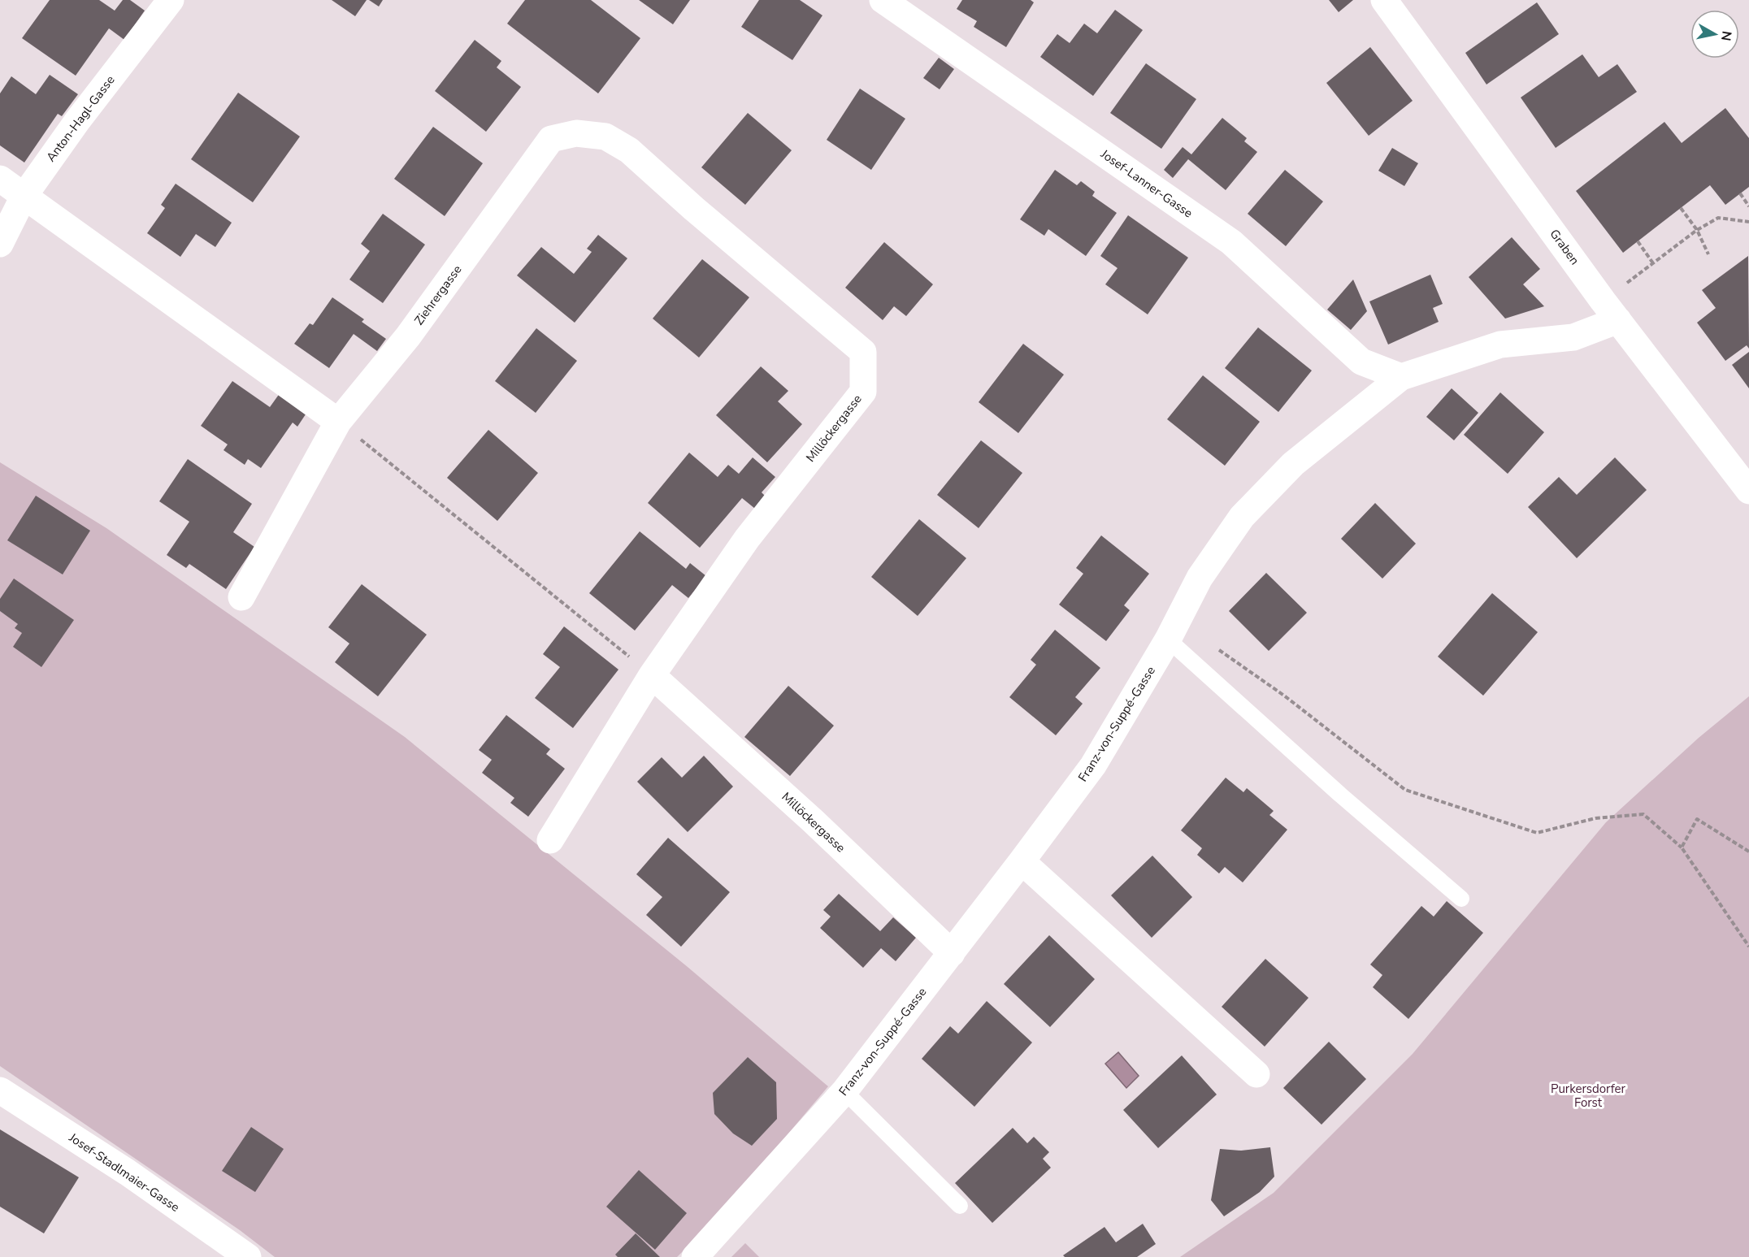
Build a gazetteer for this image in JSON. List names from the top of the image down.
{
  "streets": {
    "street": [
      "Anton-Hagl-Gasse",
      "Josef-Lanner-Gasse",
      "Graben",
      "Ziehrergasse",
      "Millöckergasse",
      "Franz-von-Suppé-Gasse",
      "Josef-Stadlmaier-Gasse"
    ]
  },
  "crossings": [
    ["Josef-Lanner-Gasse", "Franz-von-Suppé-Gasse"],
    ["Graben", "Franz-von-Suppé-Gasse"],
    ["Ziehrergasse", "Millöckergasse"],
    ["Millöckergasse", "Franz-von-Suppé-Gasse"]
  ],
  "parks": ["Purkersdorfer Forst"],
  "north": "right"
}
